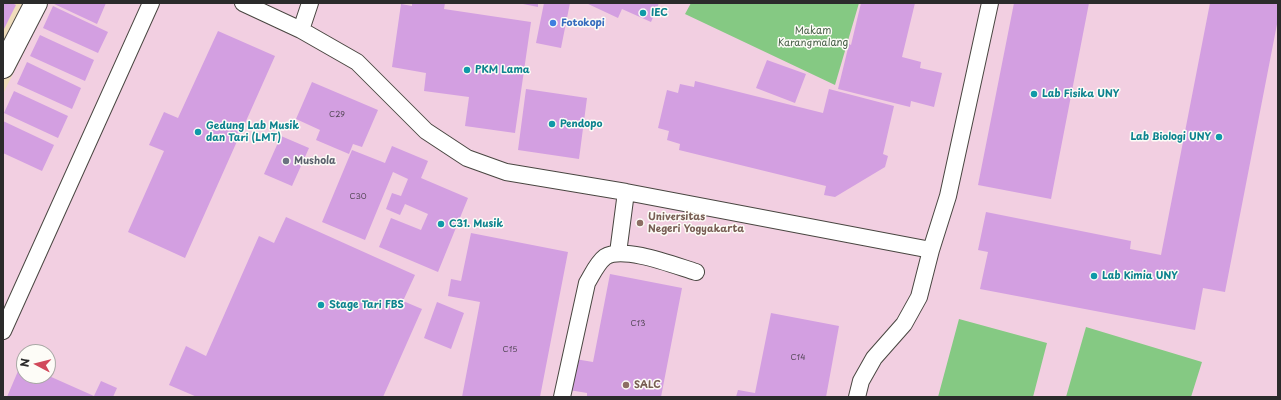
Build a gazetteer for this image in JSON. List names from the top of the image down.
{
  "parks": ["Makam Karangmalang"],
  "places": [
    "IEC",
    "Fotokopi",
    "PKM Lama",
    "Lab Fisika UNY",
    "Pendopo",
    "Gedung Lab Musik dan Tari (LMT)",
    "Lab Biologi UNY",
    "Mushola",
    "Universitas Negeri Yogyakarta",
    "C31. Musik",
    "Lab Kimia UNY",
    "Stage Tari FBS",
    "SALC"
  ],
  "house_numbers": [
    "C29",
    "C30",
    "C13",
    "C15",
    "C14"
  ],
  "north": "left"
}
